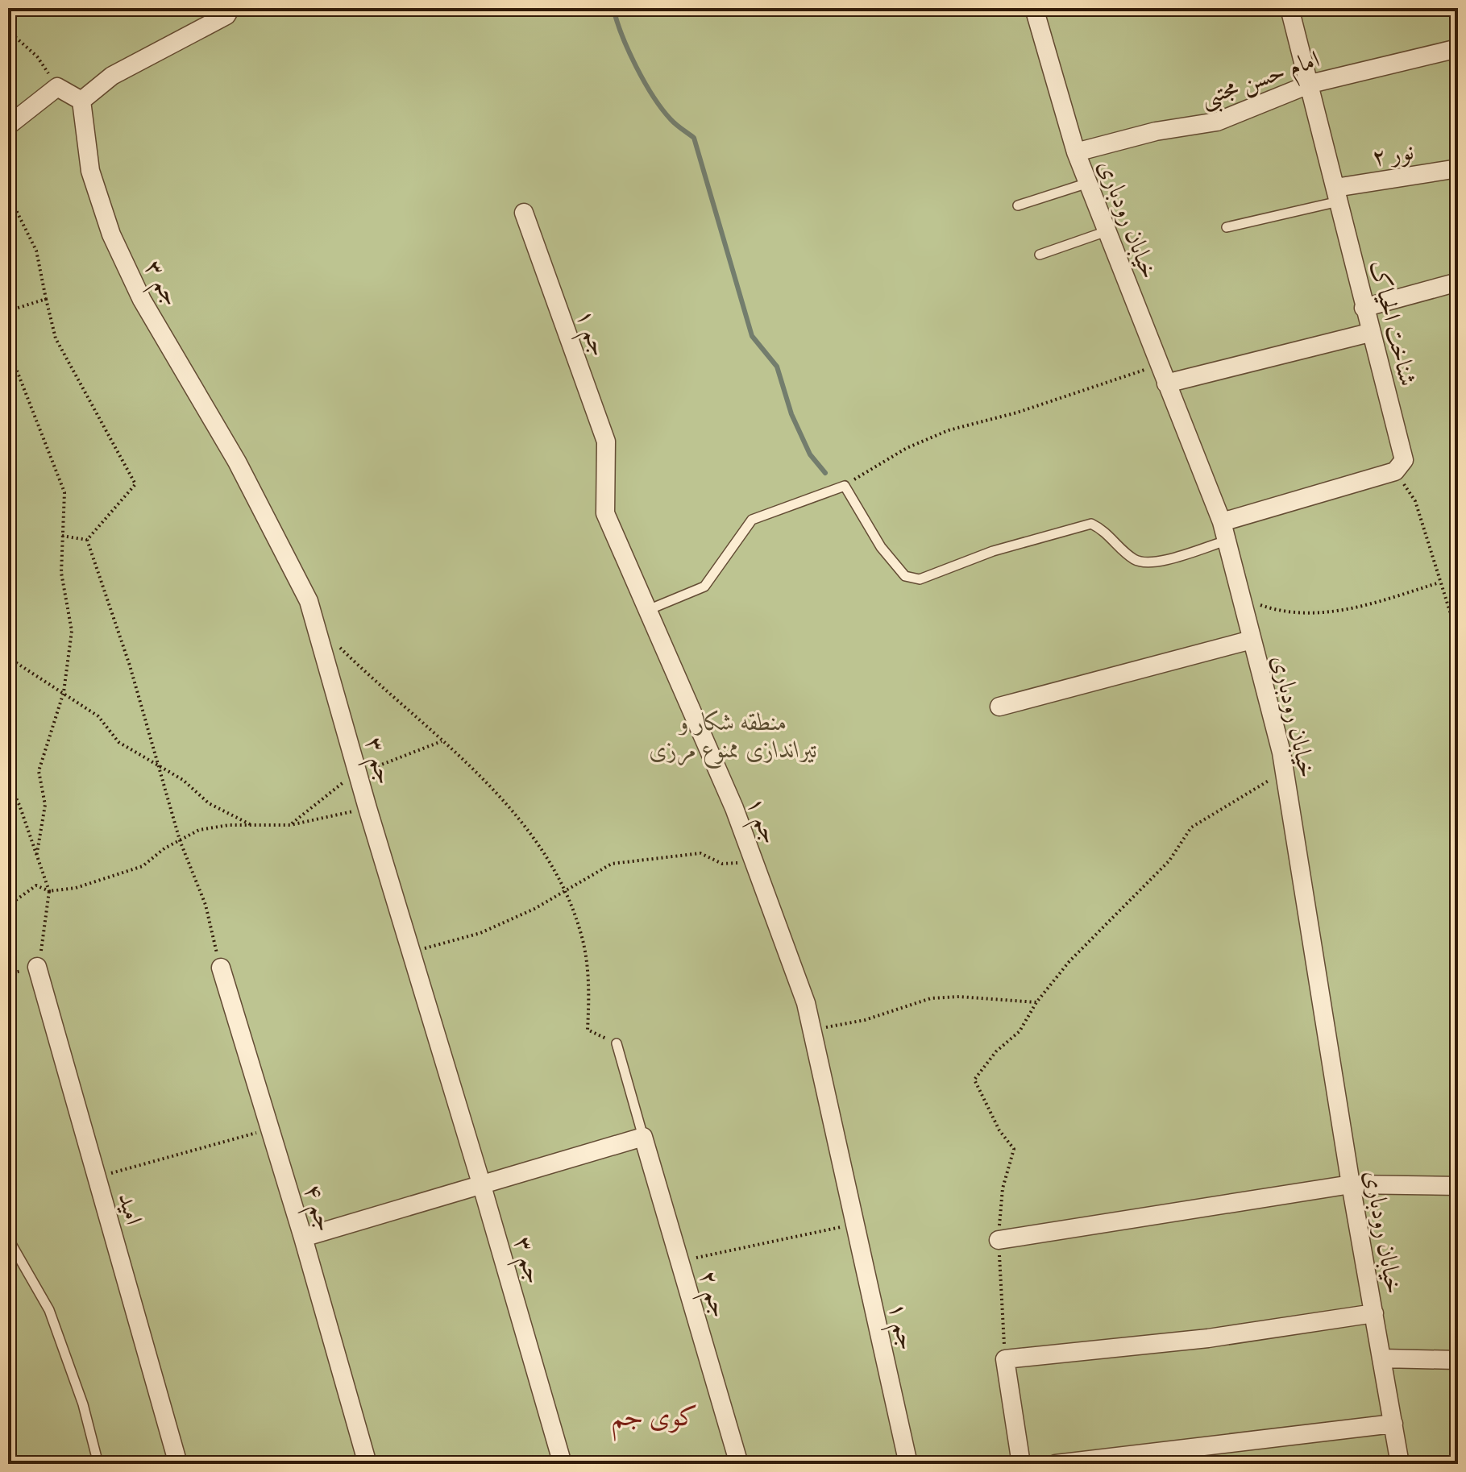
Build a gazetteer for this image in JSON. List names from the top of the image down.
{
  "streets": {
    "street": [
      "امام حسن مجتبی",
      "نور ٢",
      "خیابان رودباری",
      "جم ۳",
      "شناخت الحیاک",
      "جم ۱",
      "جم ۴",
      "امید",
      "جم ۲"
    ]
  },
  "crossings": [
    ["امام حسن مجتبی", "خیابان رودباری"],
    ["امام حسن مجتبی", "شناخت الحیاک"],
    ["نور ٢", "شناخت الحیاک"]
  ],
  "districts": ["کوی جم"],
  "parks": ["منطقه شکار و تیراندازی ممنوع مرزی"]
}
